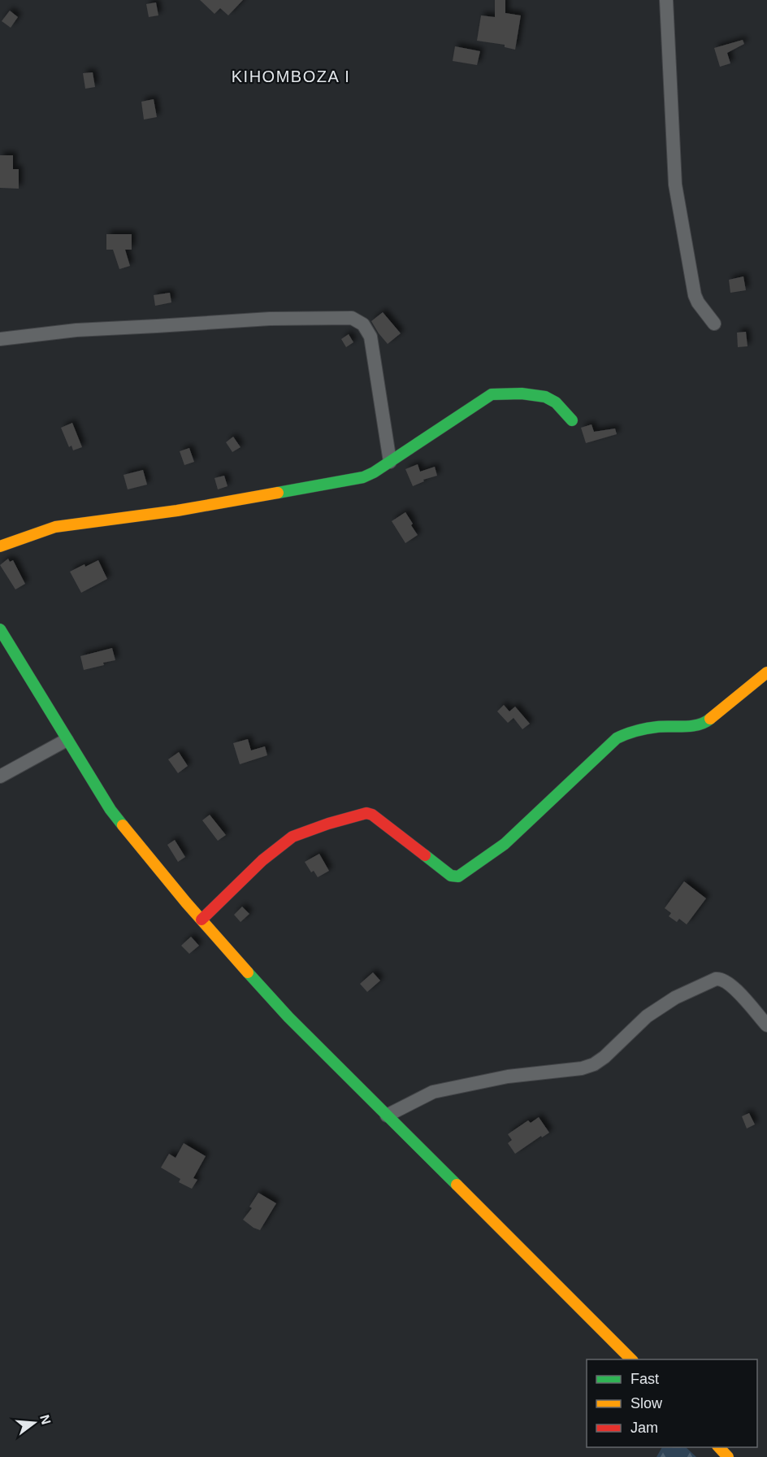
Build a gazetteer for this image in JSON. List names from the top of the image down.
{
  "districts": ["KIHOMBOZA I"],
  "legend": ["Fast", "Slow", "Jam"],
  "north": "right"
}
